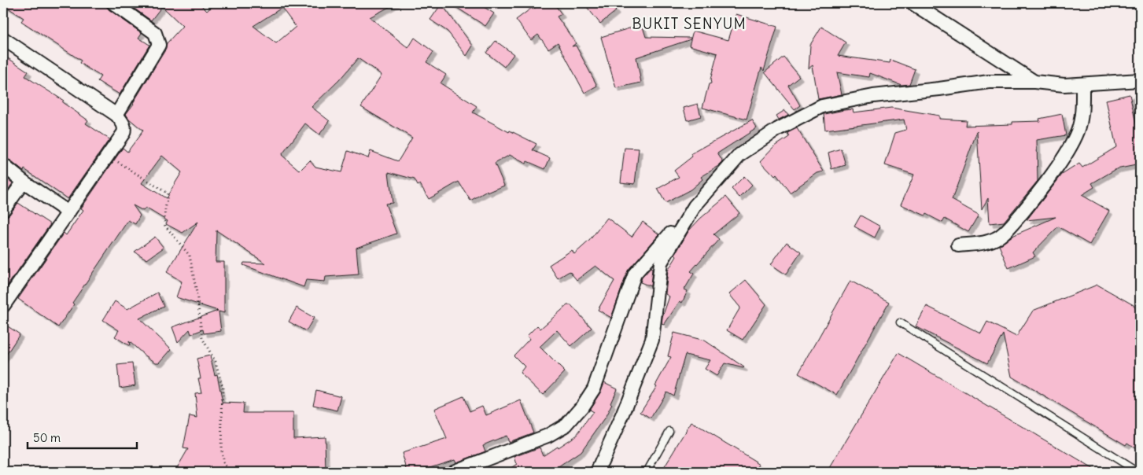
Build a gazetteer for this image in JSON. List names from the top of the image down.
{
  "districts": ["BUKIT SENYUM"],
  "scale_bar": "50 m"
}
